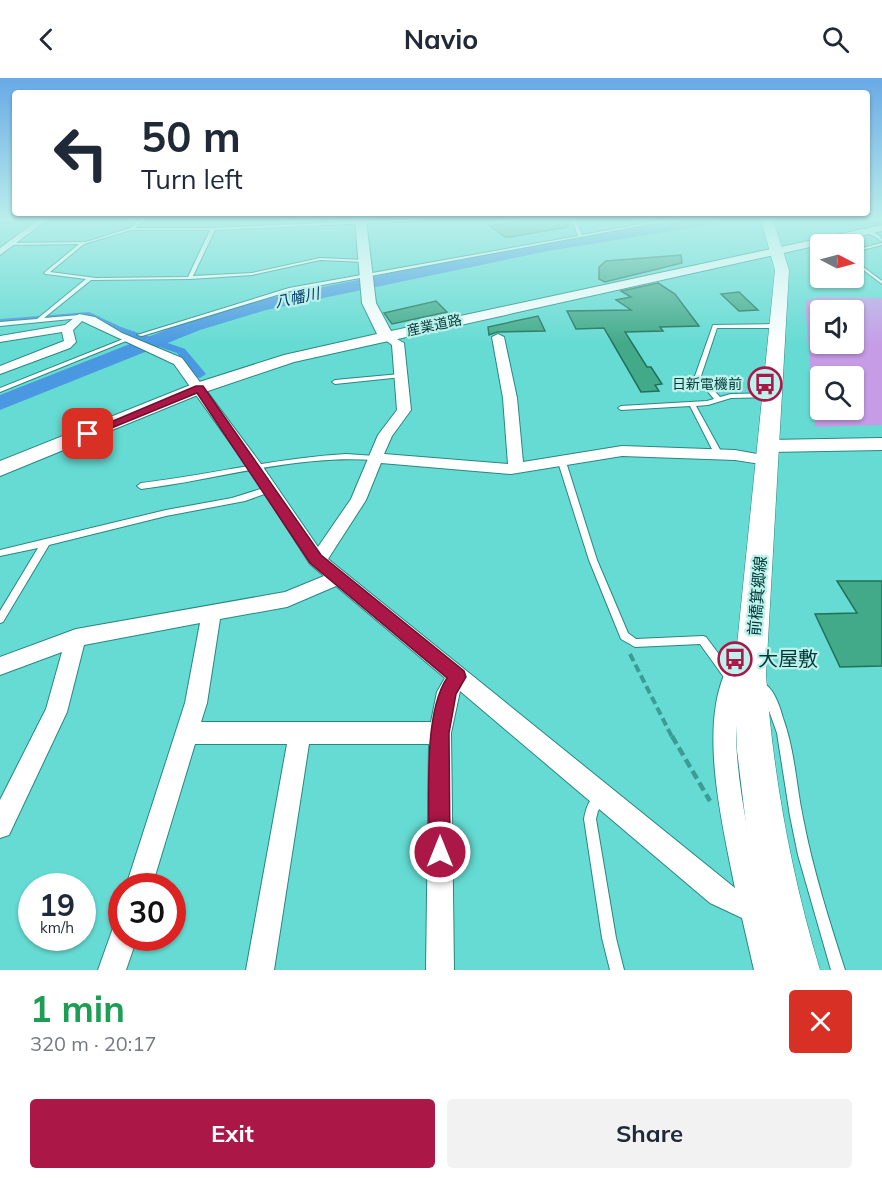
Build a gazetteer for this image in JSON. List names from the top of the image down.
{
  "streets": {
    "main road": ["前橋箕郷線"],
    "street": ["産業道路"]
  },
  "water": ["八幡川"],
  "places": {
    "bus stop": ["日新電機前", "大屋敷"]
  },
  "north": "right",
  "page": {
    "header": "Navio",
    "turn": ["50 m", "Turn left"],
    "speed": "19 km/h",
    "limit": "30",
    "heading": ["1 min", "320 m · 20:17"],
    "buttons": ["Exit", "Share"]
  }
}
